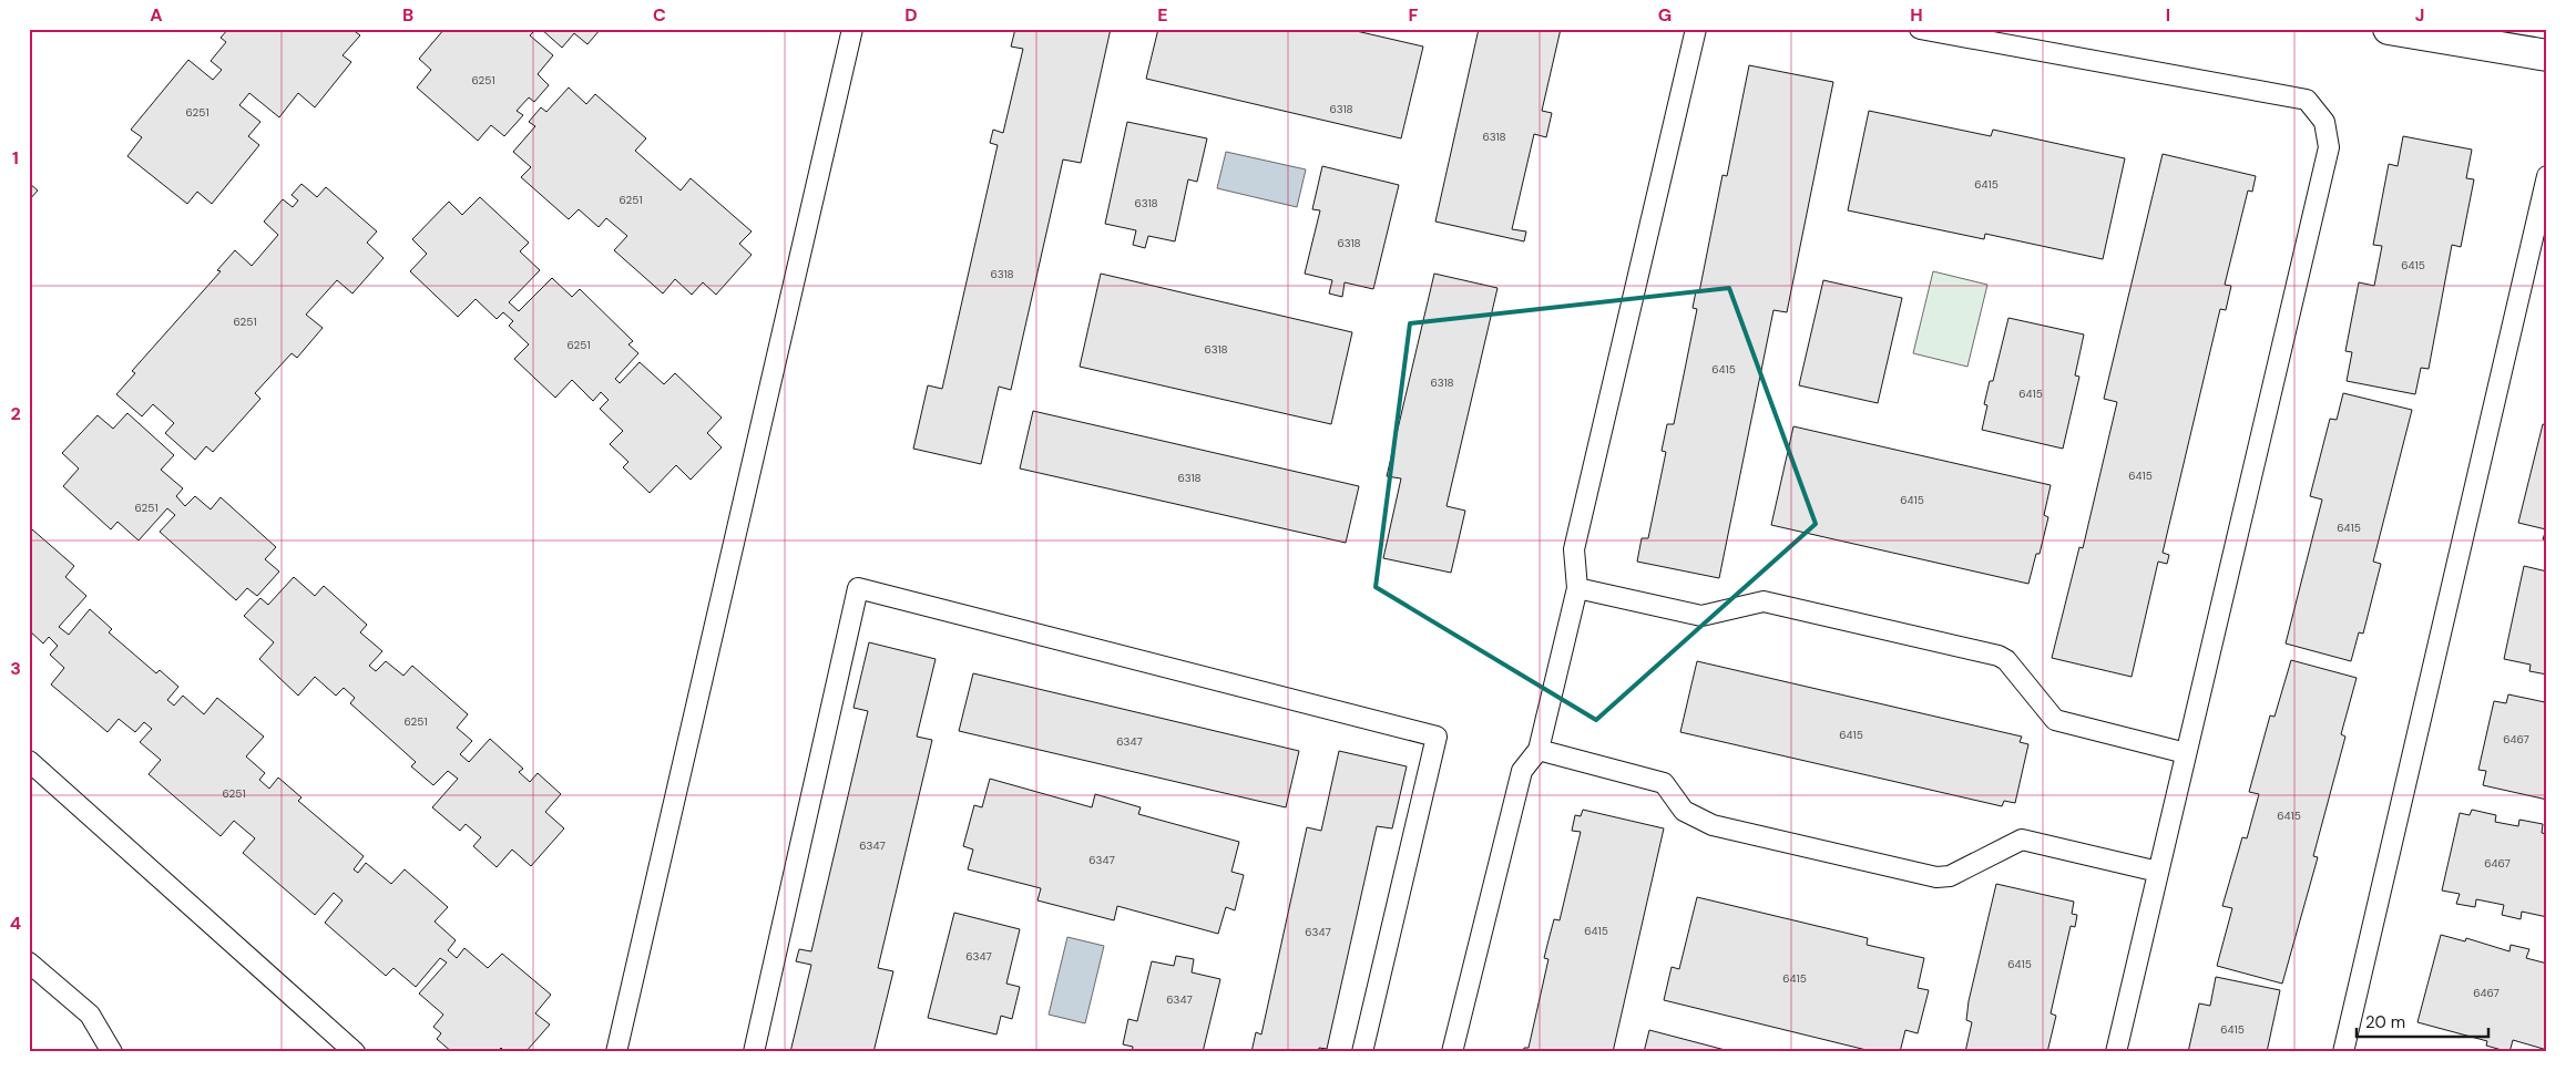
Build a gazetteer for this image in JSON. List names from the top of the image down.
{
  "house_numbers": [
    "6251",
    "6318",
    "6251",
    "6318",
    "6415",
    "6251",
    "6318",
    "6318",
    "6415",
    "6318",
    "6251",
    "6251",
    "6318",
    "6415",
    "6318",
    "6415",
    "6415",
    "6318",
    "6415",
    "6251",
    "6415",
    "6251",
    "6415",
    "6467",
    "6347",
    "6251",
    "6415",
    "6347",
    "6347",
    "6467",
    "6415",
    "6347",
    "6347",
    "6415",
    "6415",
    "6467",
    "6347",
    "6415"
  ],
  "scale_bar": "20 m",
  "grid": {
    "columns": [
      "A",
      "B",
      "C",
      "D",
      "E",
      "F",
      "G",
      "H",
      "I",
      "J"
    ],
    "rows": [
      "1",
      "2",
      "3",
      "4"
    ]
  }
}
